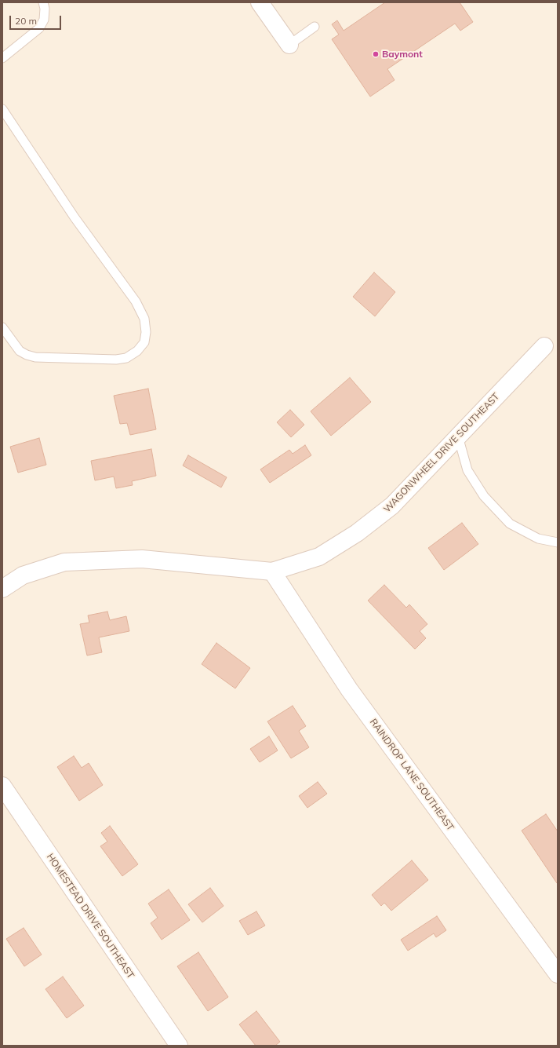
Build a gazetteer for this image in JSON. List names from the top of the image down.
{
  "streets": {
    "street": ["WAGONWHEEL DRIVE SOUTHEAST", "RAINDROP LANE SOUTHEAST", "HOMESTEAD DRIVE SOUTHEAST"]
  },
  "crossings": [
    ["WAGONWHEEL DRIVE SOUTHEAST", "RAINDROP LANE SOUTHEAST"]
  ],
  "places": ["Baymont"],
  "scale_bar": "20 m"
}
